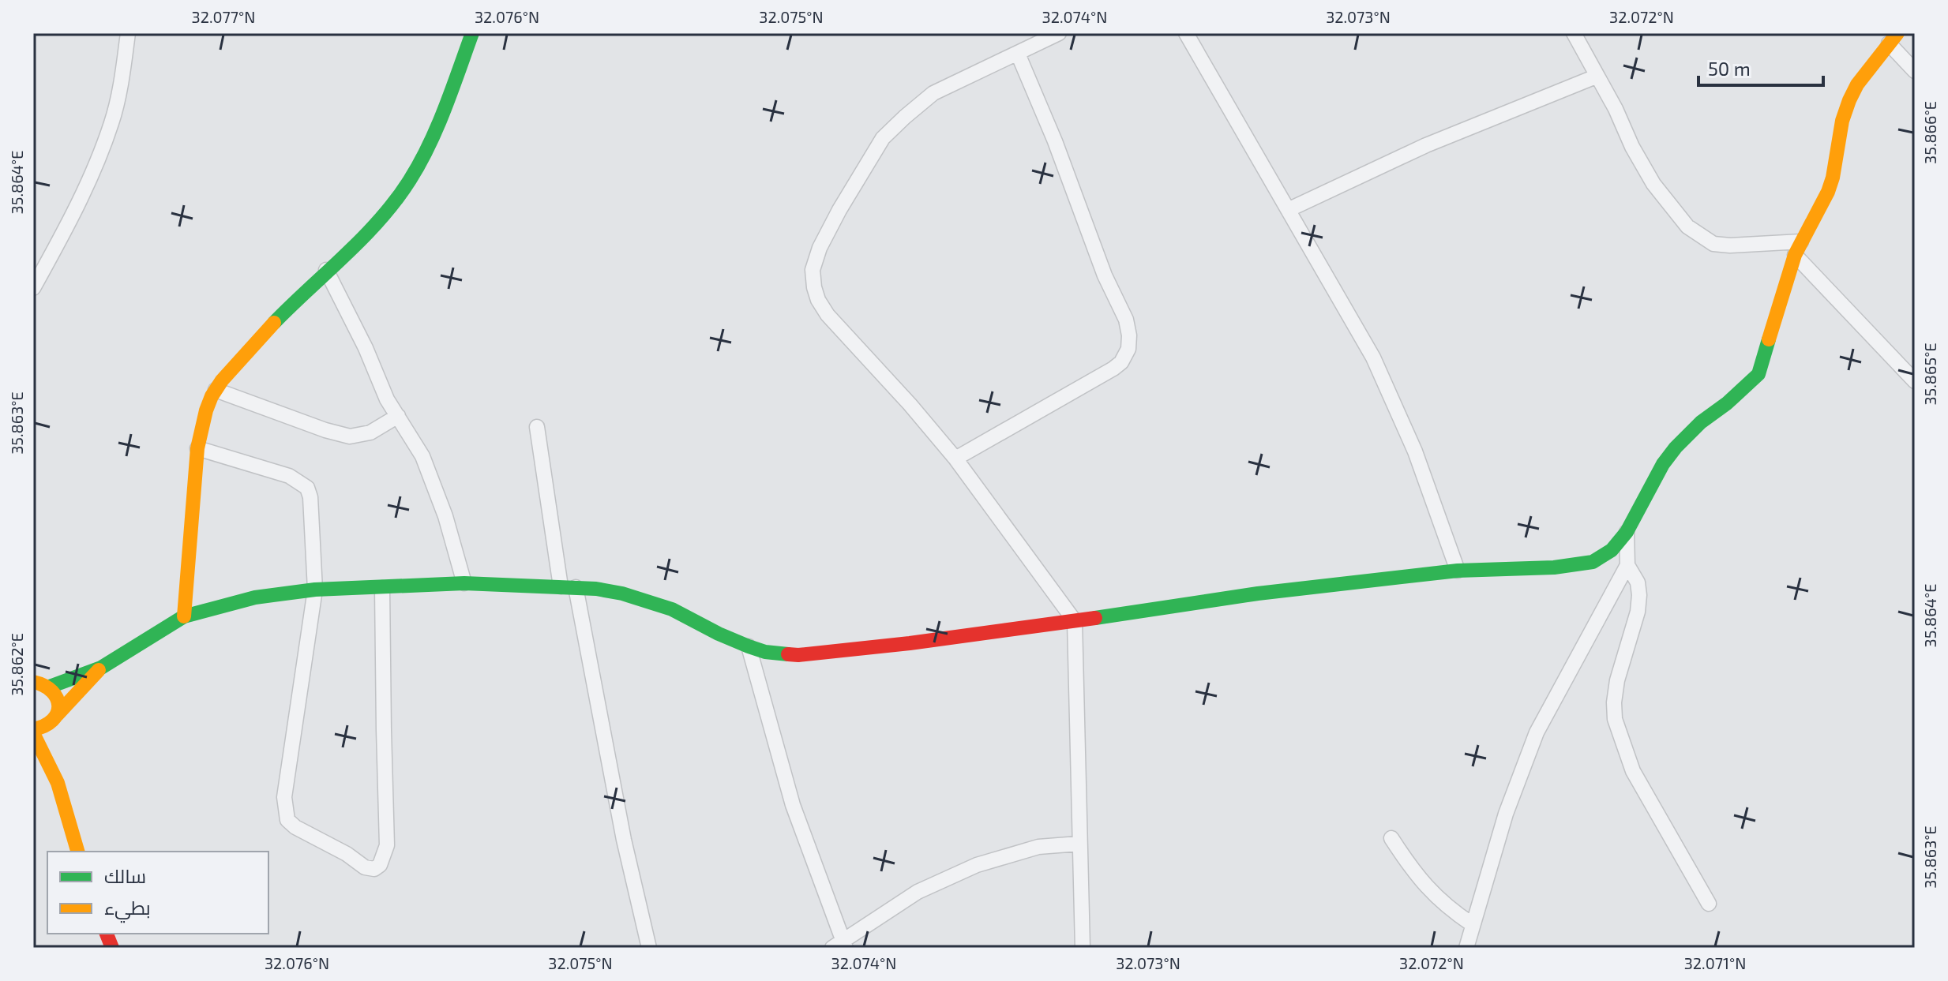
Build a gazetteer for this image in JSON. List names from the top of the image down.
{
  "legend": ["سالك", "بطيء"],
  "scale_bar": "50 m",
  "coordinates": [
    "32.077°N",
    "32.076°N",
    "32.075°N",
    "32.074°N",
    "32.073°N",
    "32.072°N",
    "35.866°E",
    "35.864°E",
    "35.865°E",
    "35.863°E",
    "35.862°E",
    "32.071°N"
  ]
}
